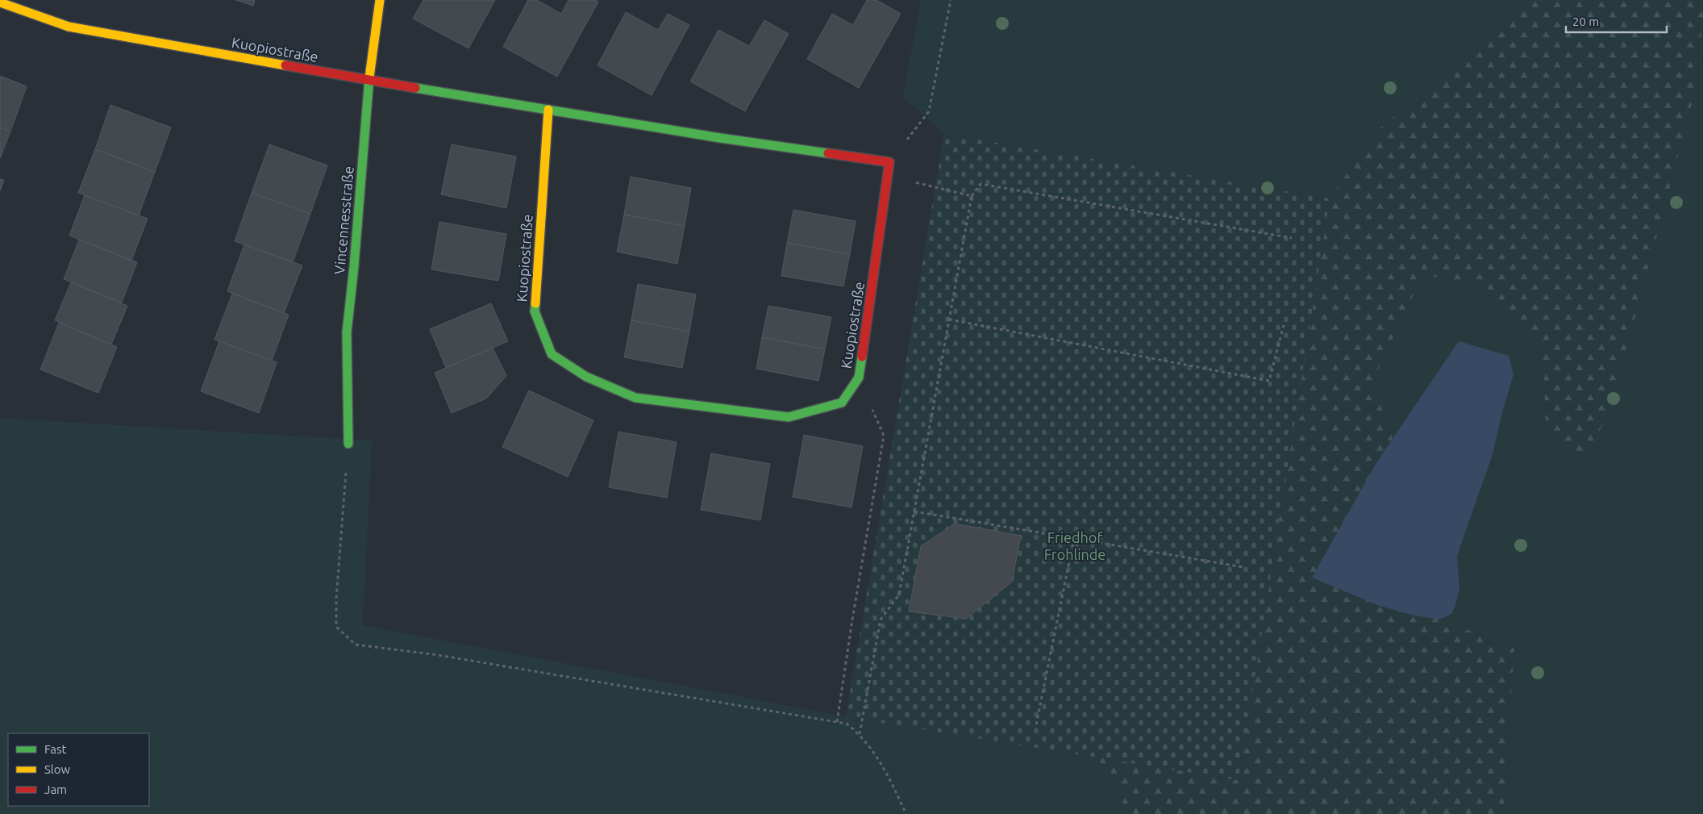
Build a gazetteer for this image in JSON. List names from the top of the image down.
{
  "streets": {
    "street": ["Kuopiostraße", "Vincennesstraße"]
  },
  "crossings": [
    ["Kuopiostraße", "Vincennesstraße"]
  ],
  "parks": ["Friedhof Frohlinde"],
  "legend": ["Fast", "Slow", "Jam"],
  "scale_bar": "20 m"
}
